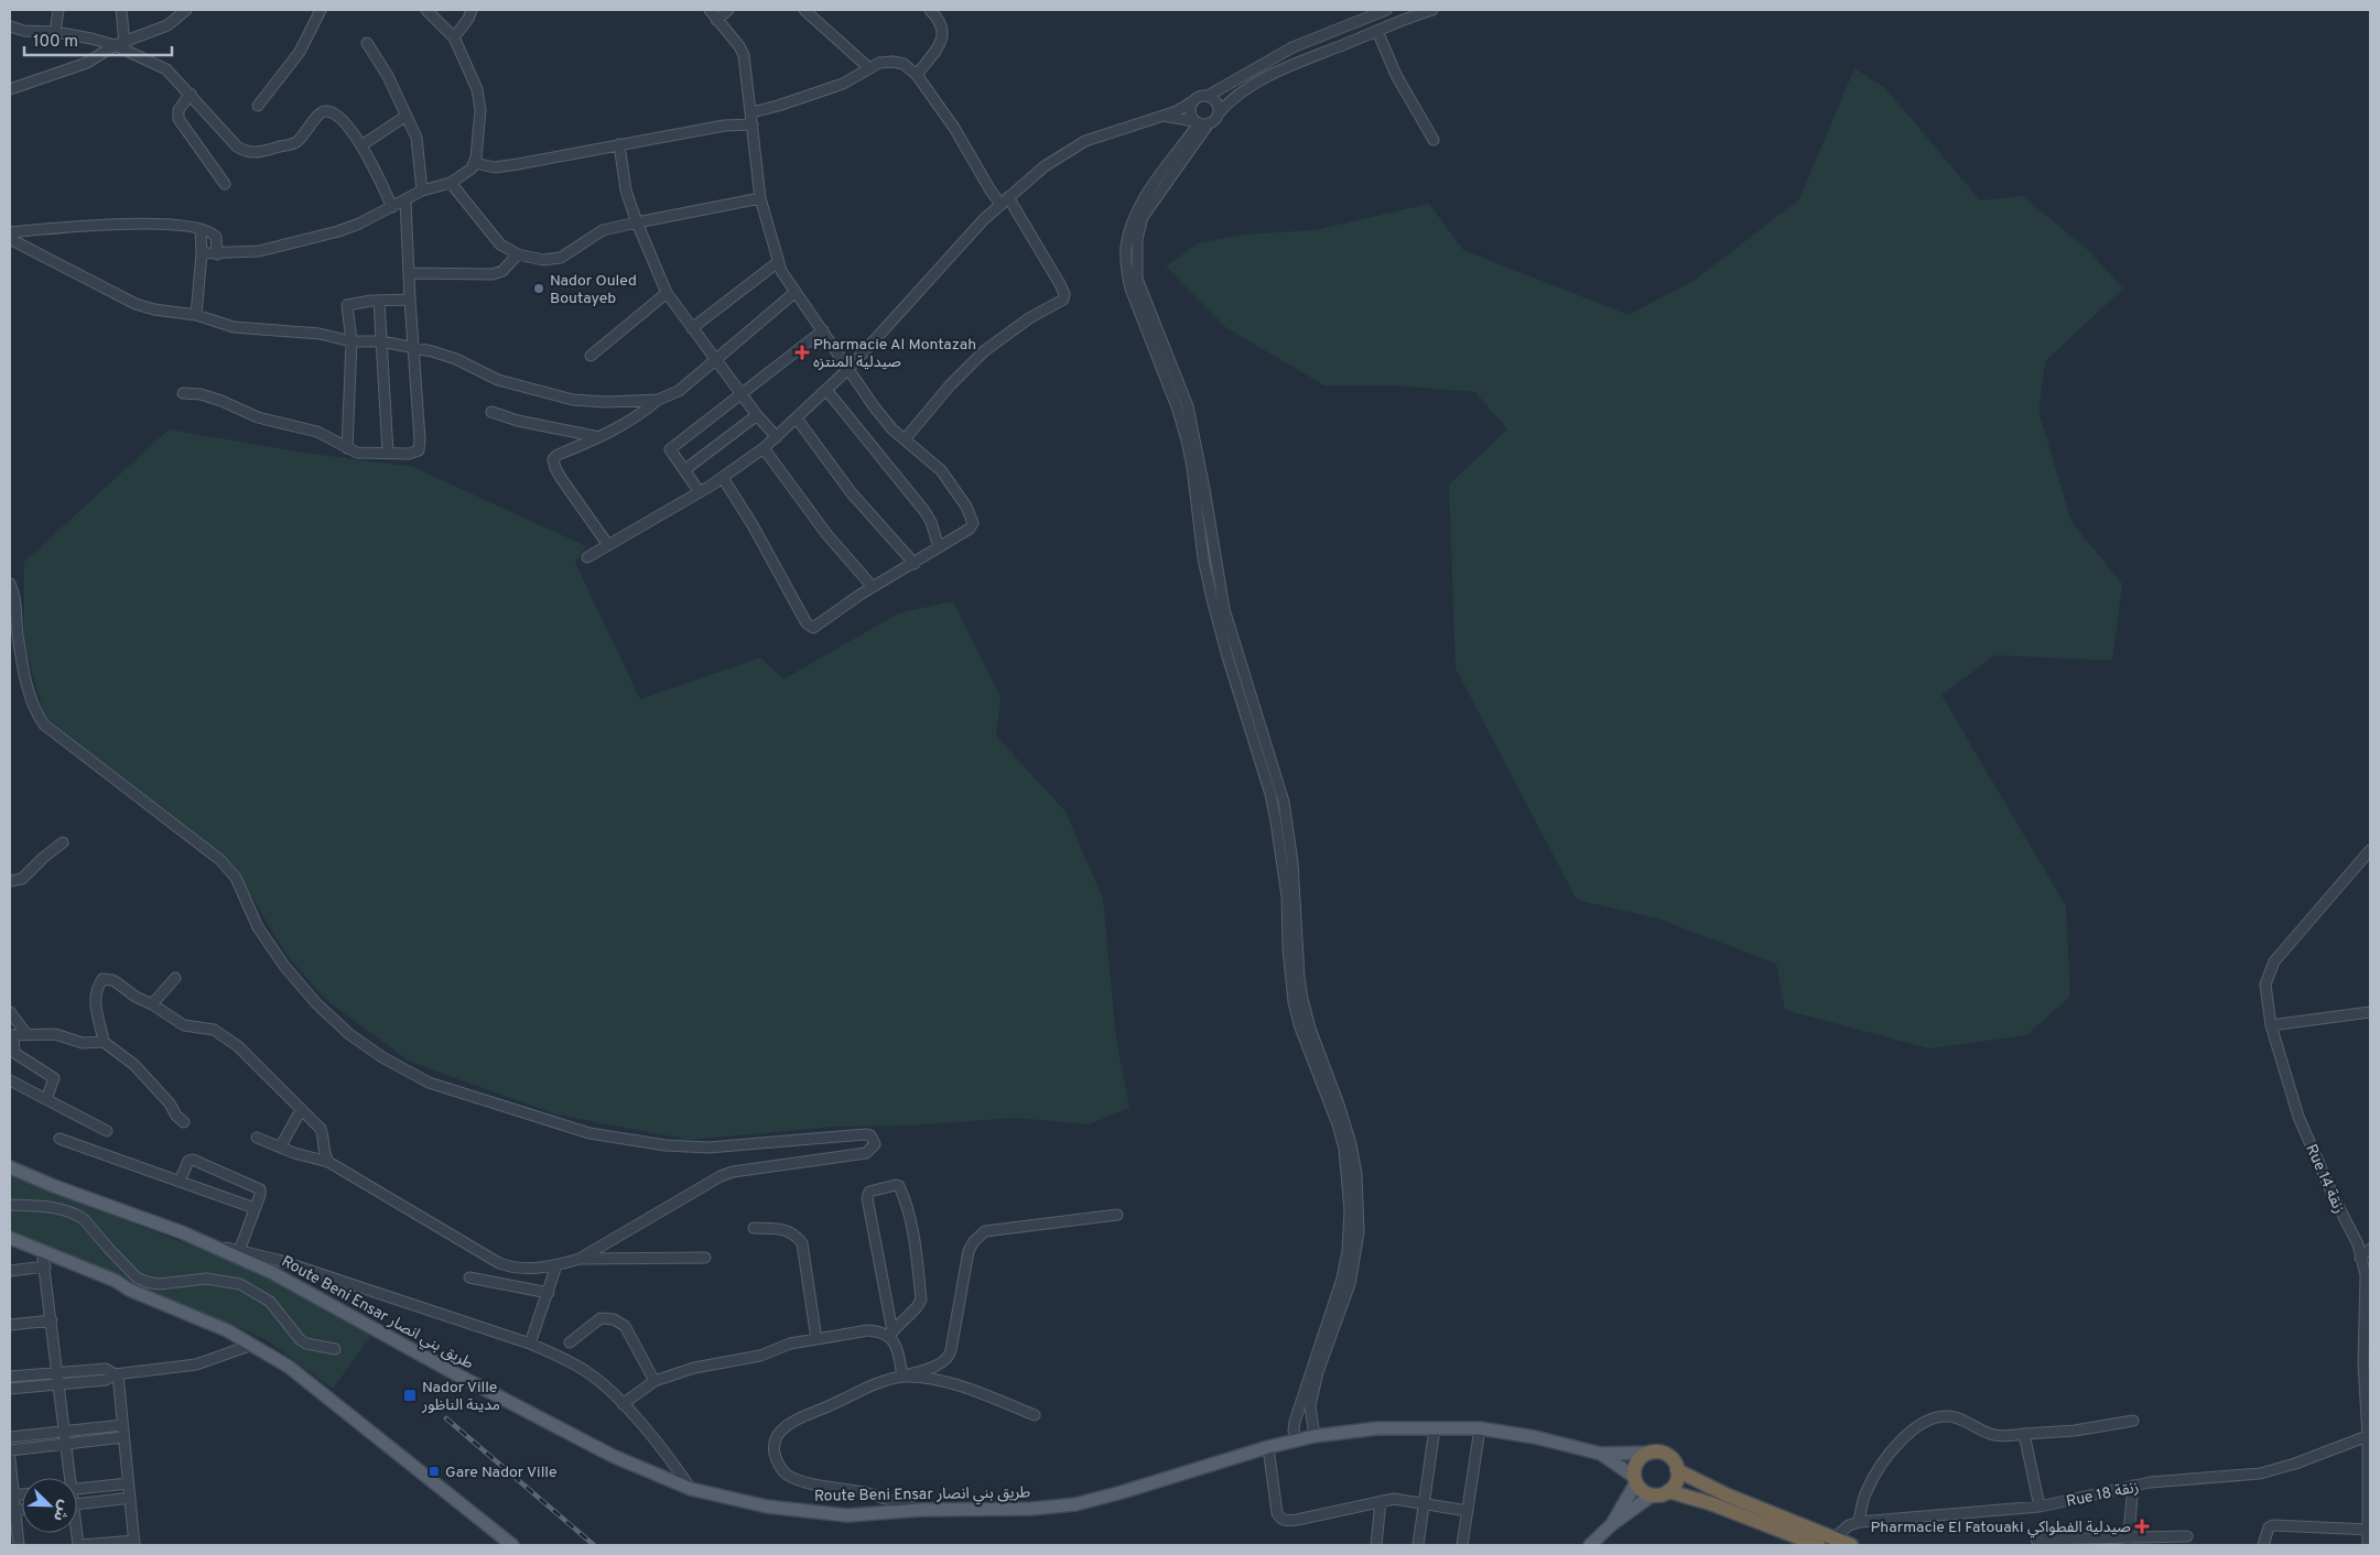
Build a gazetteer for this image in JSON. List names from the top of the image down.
{
  "streets": {
    "main road": ["Route Beni Ensar طريق بني انصار"],
    "street": ["Rue 14 زنقة", "Rue 18 زنقة"]
  },
  "crossings": [
    ["Rue 14 زنقة", "Rue 18 زنقة"]
  ],
  "places": {
    "other": ["Nador Ouled Boutayeb"],
    "health": ["Pharmacie Al Montazah صيدلية المنتزه", "Pharmacie El Fatouaki صيدلية الفطواكي"],
    "transit": ["Nador Ville مدينة الناظور", "Gare Nador Ville"]
  },
  "scale_bar": "100 m",
  "north": "bottom right"
}
